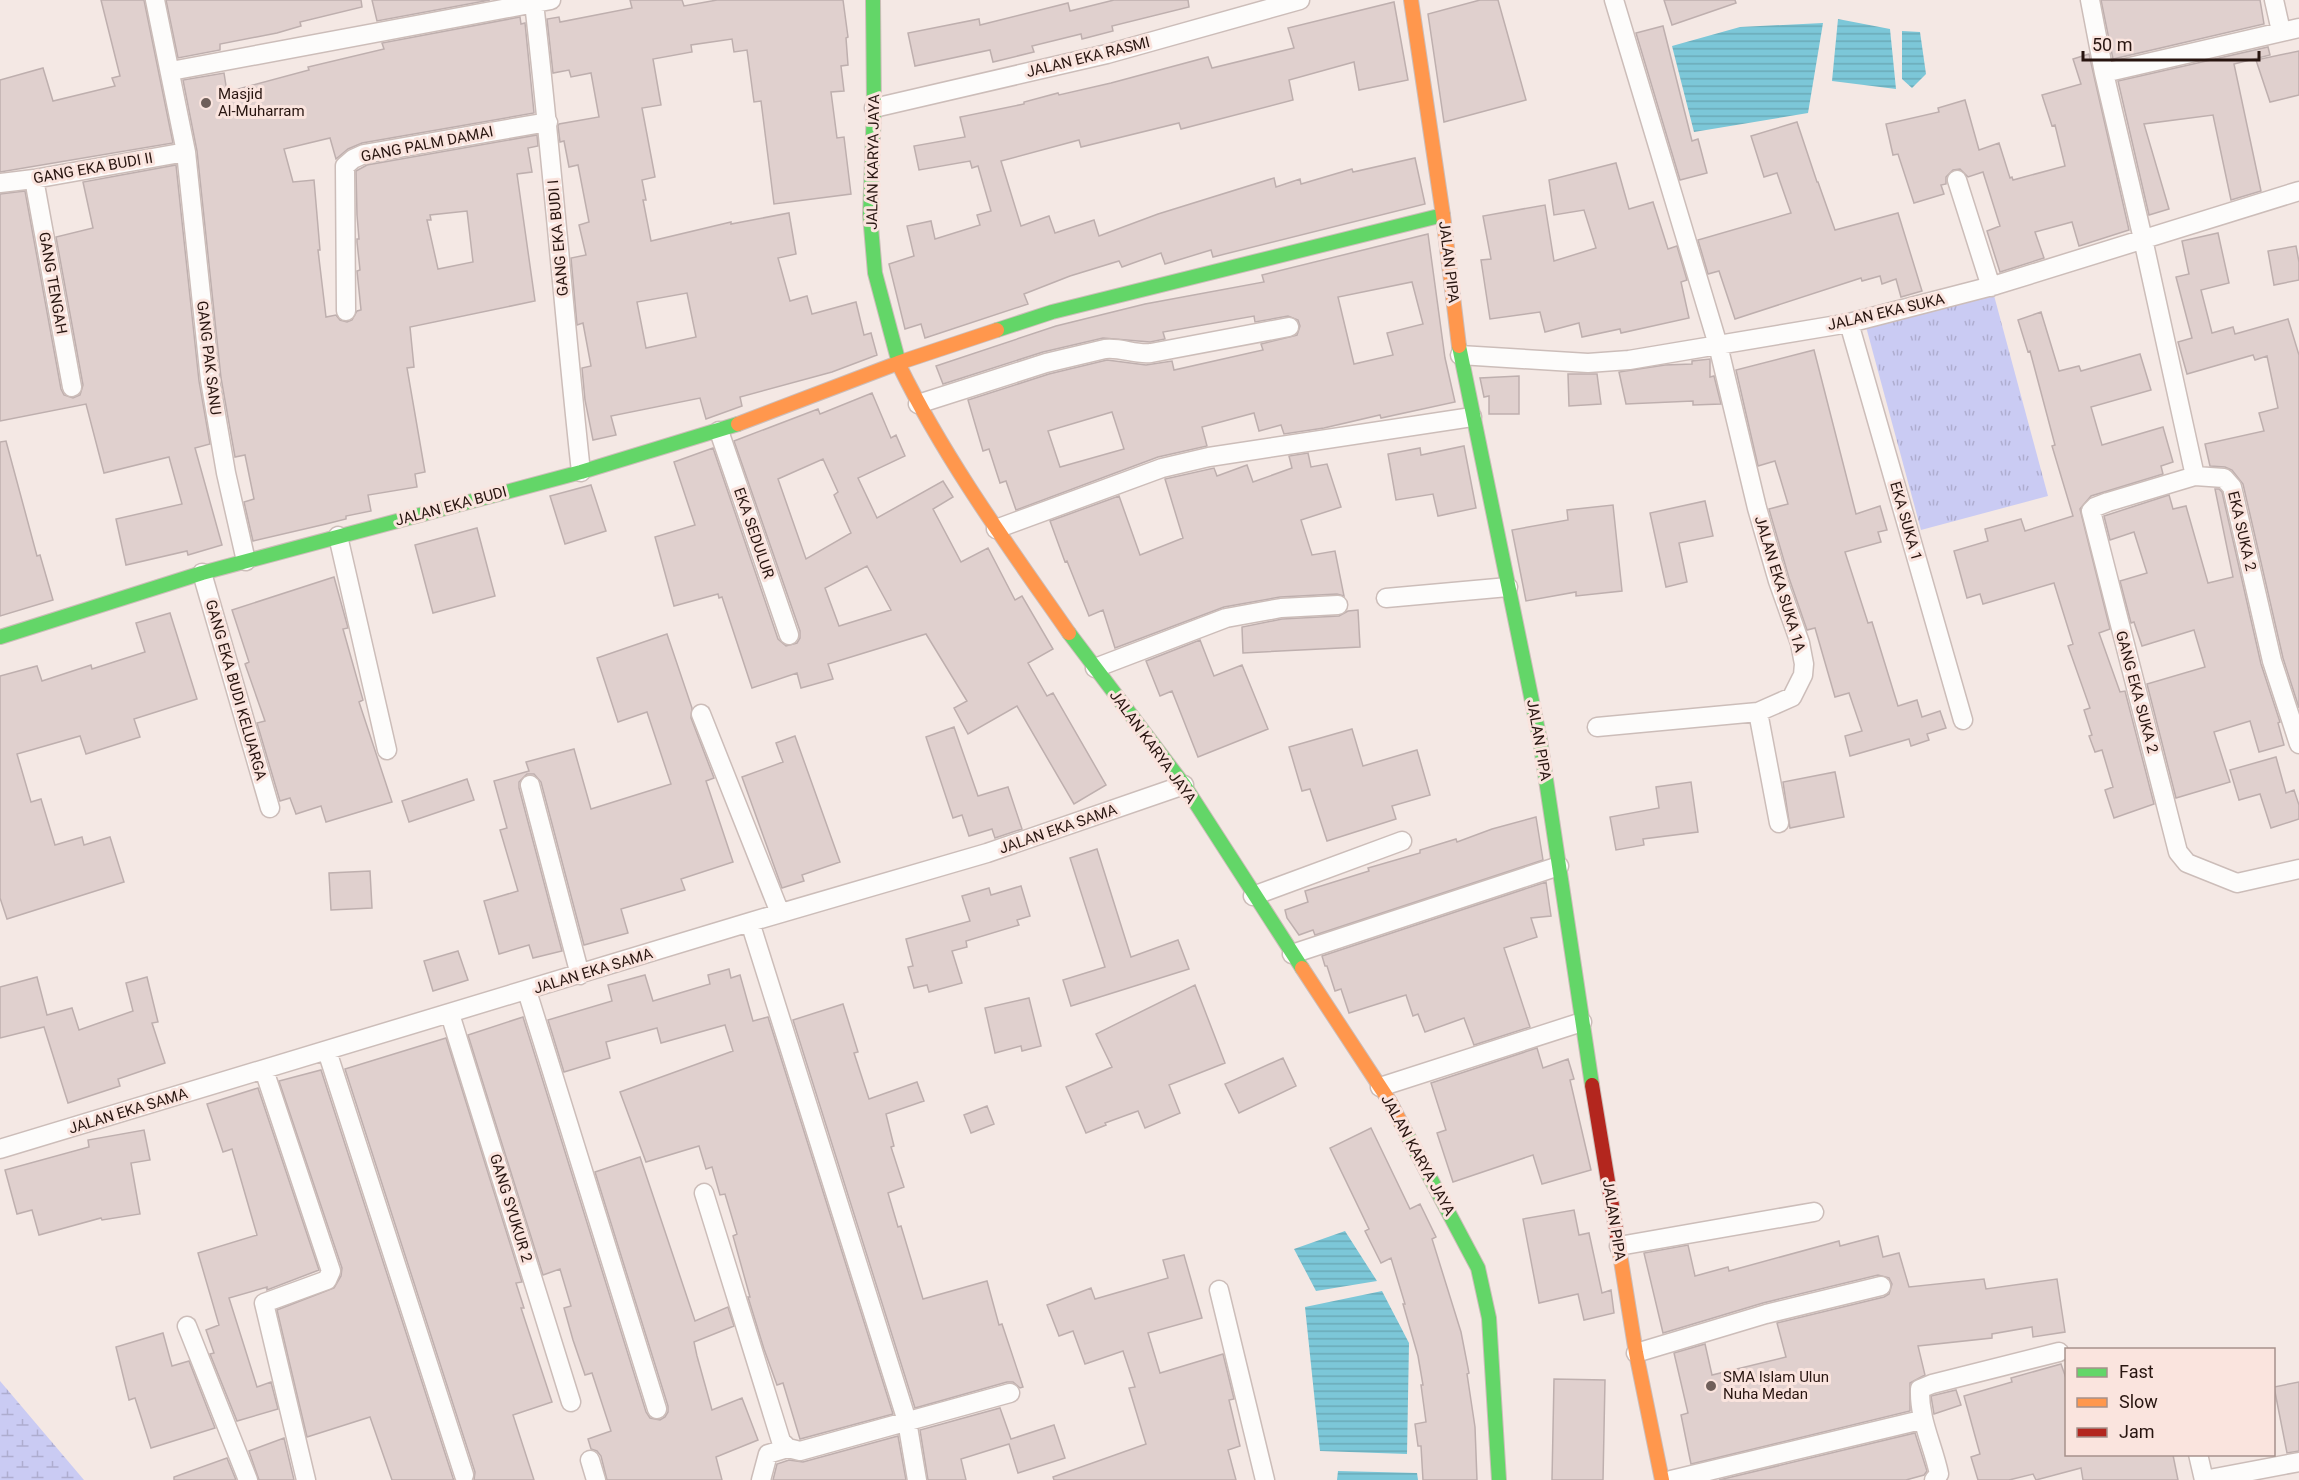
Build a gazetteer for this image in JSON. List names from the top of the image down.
{
  "streets": {
    "street": [
      "JALAN EKA RASMI",
      "GANG PALM DAMAI",
      "JALAN KARYA JAYA",
      "GANG EKA BUDI II",
      "GANG EKA BUDI I",
      "JALAN PIPA",
      "GANG TENGAH",
      "JALAN EKA SUKA",
      "GANG PAK SANU",
      "JALAN EKA BUDI",
      "EKA SUKA 1",
      "EKA SUKA 2",
      "EKA SEDULUR",
      "JALAN EKA SUKA 1A",
      "GANG EKA BUDI KELUARGA",
      "GANG EKA SUKA 2",
      "JALAN EKA SAMA",
      "GANG SYUKUR 2"
    ]
  },
  "crossings": [
    ["JALAN EKA RASMI", "JALAN KARYA JAYA"],
    ["GANG PALM DAMAI", "GANG EKA BUDI I"],
    ["JALAN KARYA JAYA", "JALAN EKA BUDI"],
    ["JALAN KARYA JAYA", "JALAN EKA SAMA"],
    ["GANG EKA BUDI II", "GANG TENGAH"],
    ["GANG EKA BUDI II", "GANG PAK SANU"],
    ["GANG EKA BUDI I", "GANG PAK SANU"],
    ["GANG EKA BUDI I", "JALAN EKA BUDI"],
    ["JALAN PIPA", "JALAN EKA SUKA"],
    ["JALAN PIPA", "JALAN EKA BUDI"],
    ["JALAN EKA SUKA", "EKA SUKA 1"],
    ["JALAN EKA SUKA", "JALAN EKA SUKA 1A"],
    ["GANG PAK SANU", "JALAN EKA BUDI"],
    ["JALAN EKA BUDI", "EKA SEDULUR"],
    ["JALAN EKA BUDI", "GANG EKA BUDI KELUARGA"],
    ["EKA SUKA 2", "GANG EKA SUKA 2"],
    ["JALAN EKA SAMA", "GANG SYUKUR 2"]
  ],
  "places": ["Masjid Al-Muharram", "SMA Islam Ulun Nuha Medan"],
  "legend": ["Fast", "Slow", "Jam"],
  "scale_bar": "50 m"
}
